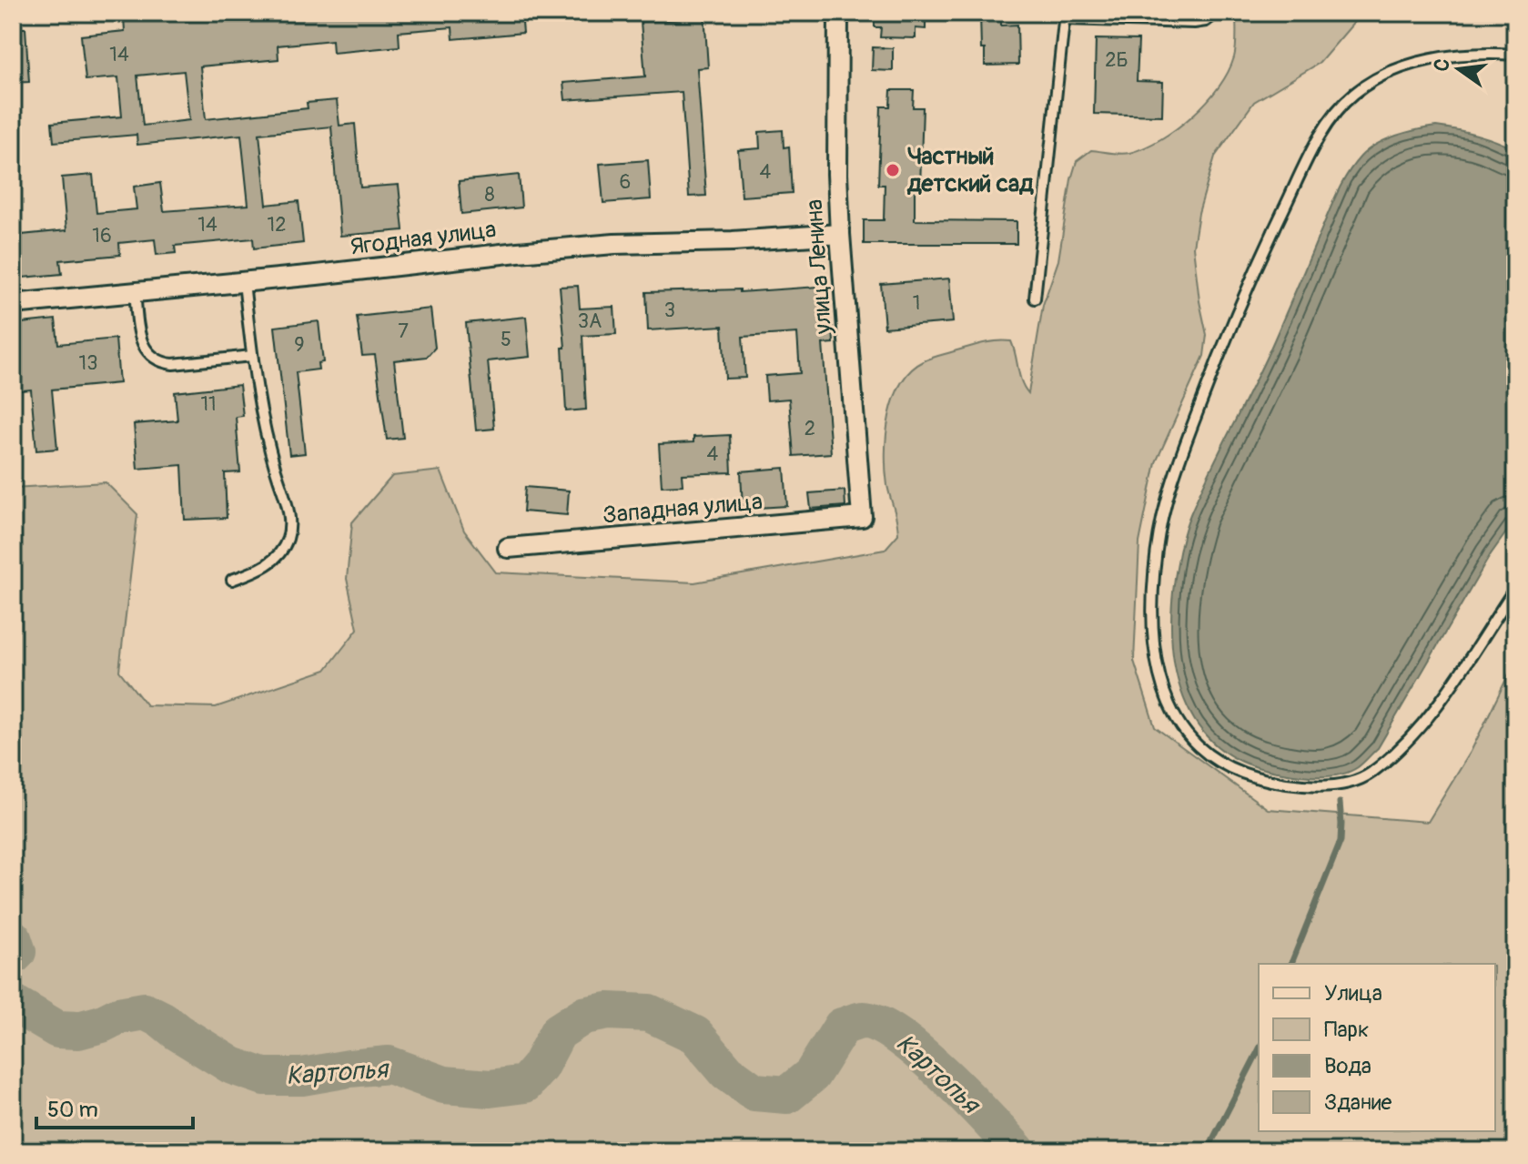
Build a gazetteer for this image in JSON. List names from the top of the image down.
{
  "streets": {
    "street": ["Ягодная улица", "улица Ленина", "Западная улица"]
  },
  "crossings": [
    ["Ягодная улица", "улица Ленина"],
    ["улица Ленина", "Западная улица"]
  ],
  "water": ["Картопья"],
  "places": ["Частный детский сад"],
  "house_numbers": [
    "14",
    "2Б",
    "4",
    "6",
    "8",
    "14",
    "12",
    "16",
    "1",
    "3",
    "3А",
    "7",
    "5",
    "9",
    "13",
    "11",
    "2",
    "4"
  ],
  "legend": [
    "Улица",
    "Парк",
    "Вода",
    "Здание"
  ],
  "scale_bar": "50 m",
  "north": "left"
}
